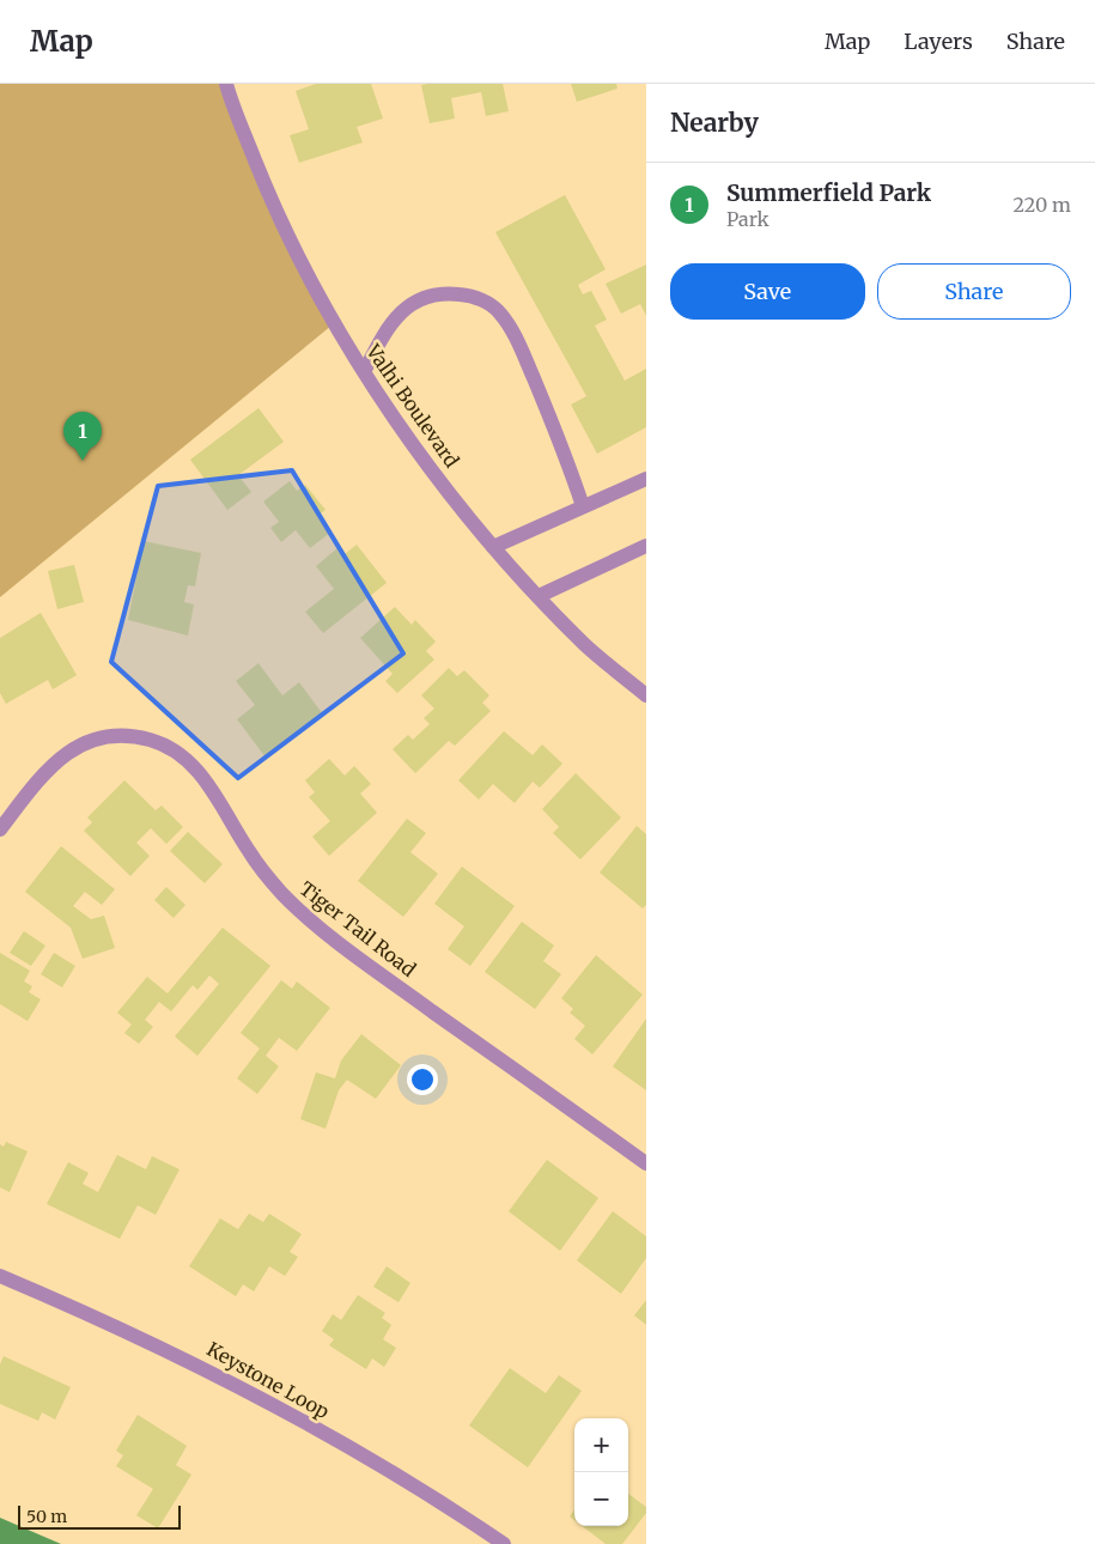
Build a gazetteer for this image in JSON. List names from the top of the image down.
{
  "streets": {
    "street": ["Valhi Boulevard", "Tiger Tail Road", "Keystone Loop"]
  },
  "scale_bar": "50 m",
  "page": {
    "header": "Map",
    "nav": ["Map", "Layers", "Share"],
    "heading": "Nearby",
    "list": [
      {
        "mark": "1",
        "name": "Summerfield Park",
        "note": "Park",
        "value": "220 m"
      }
    ],
    "buttons": ["Save", "Share"],
    "pins": "1",
    "map_buttons": ["+", "−"],
    "scale": "50 m"
  }
}
